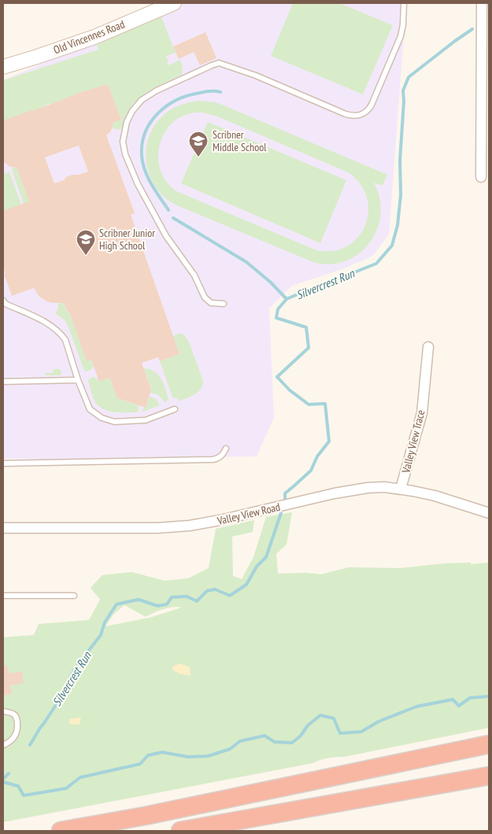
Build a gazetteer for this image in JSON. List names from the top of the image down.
{
  "streets": {
    "street": ["Old Vincennes Road", "Valley View Trace", "Valley View Road"]
  },
  "crossings": [
    ["Valley View Trace", "Valley View Road"]
  ],
  "water": ["Silvercrest Run"],
  "places": {
    "school or university": ["Scribner Middle School", "Scribner Junior High School"]
  }
}
